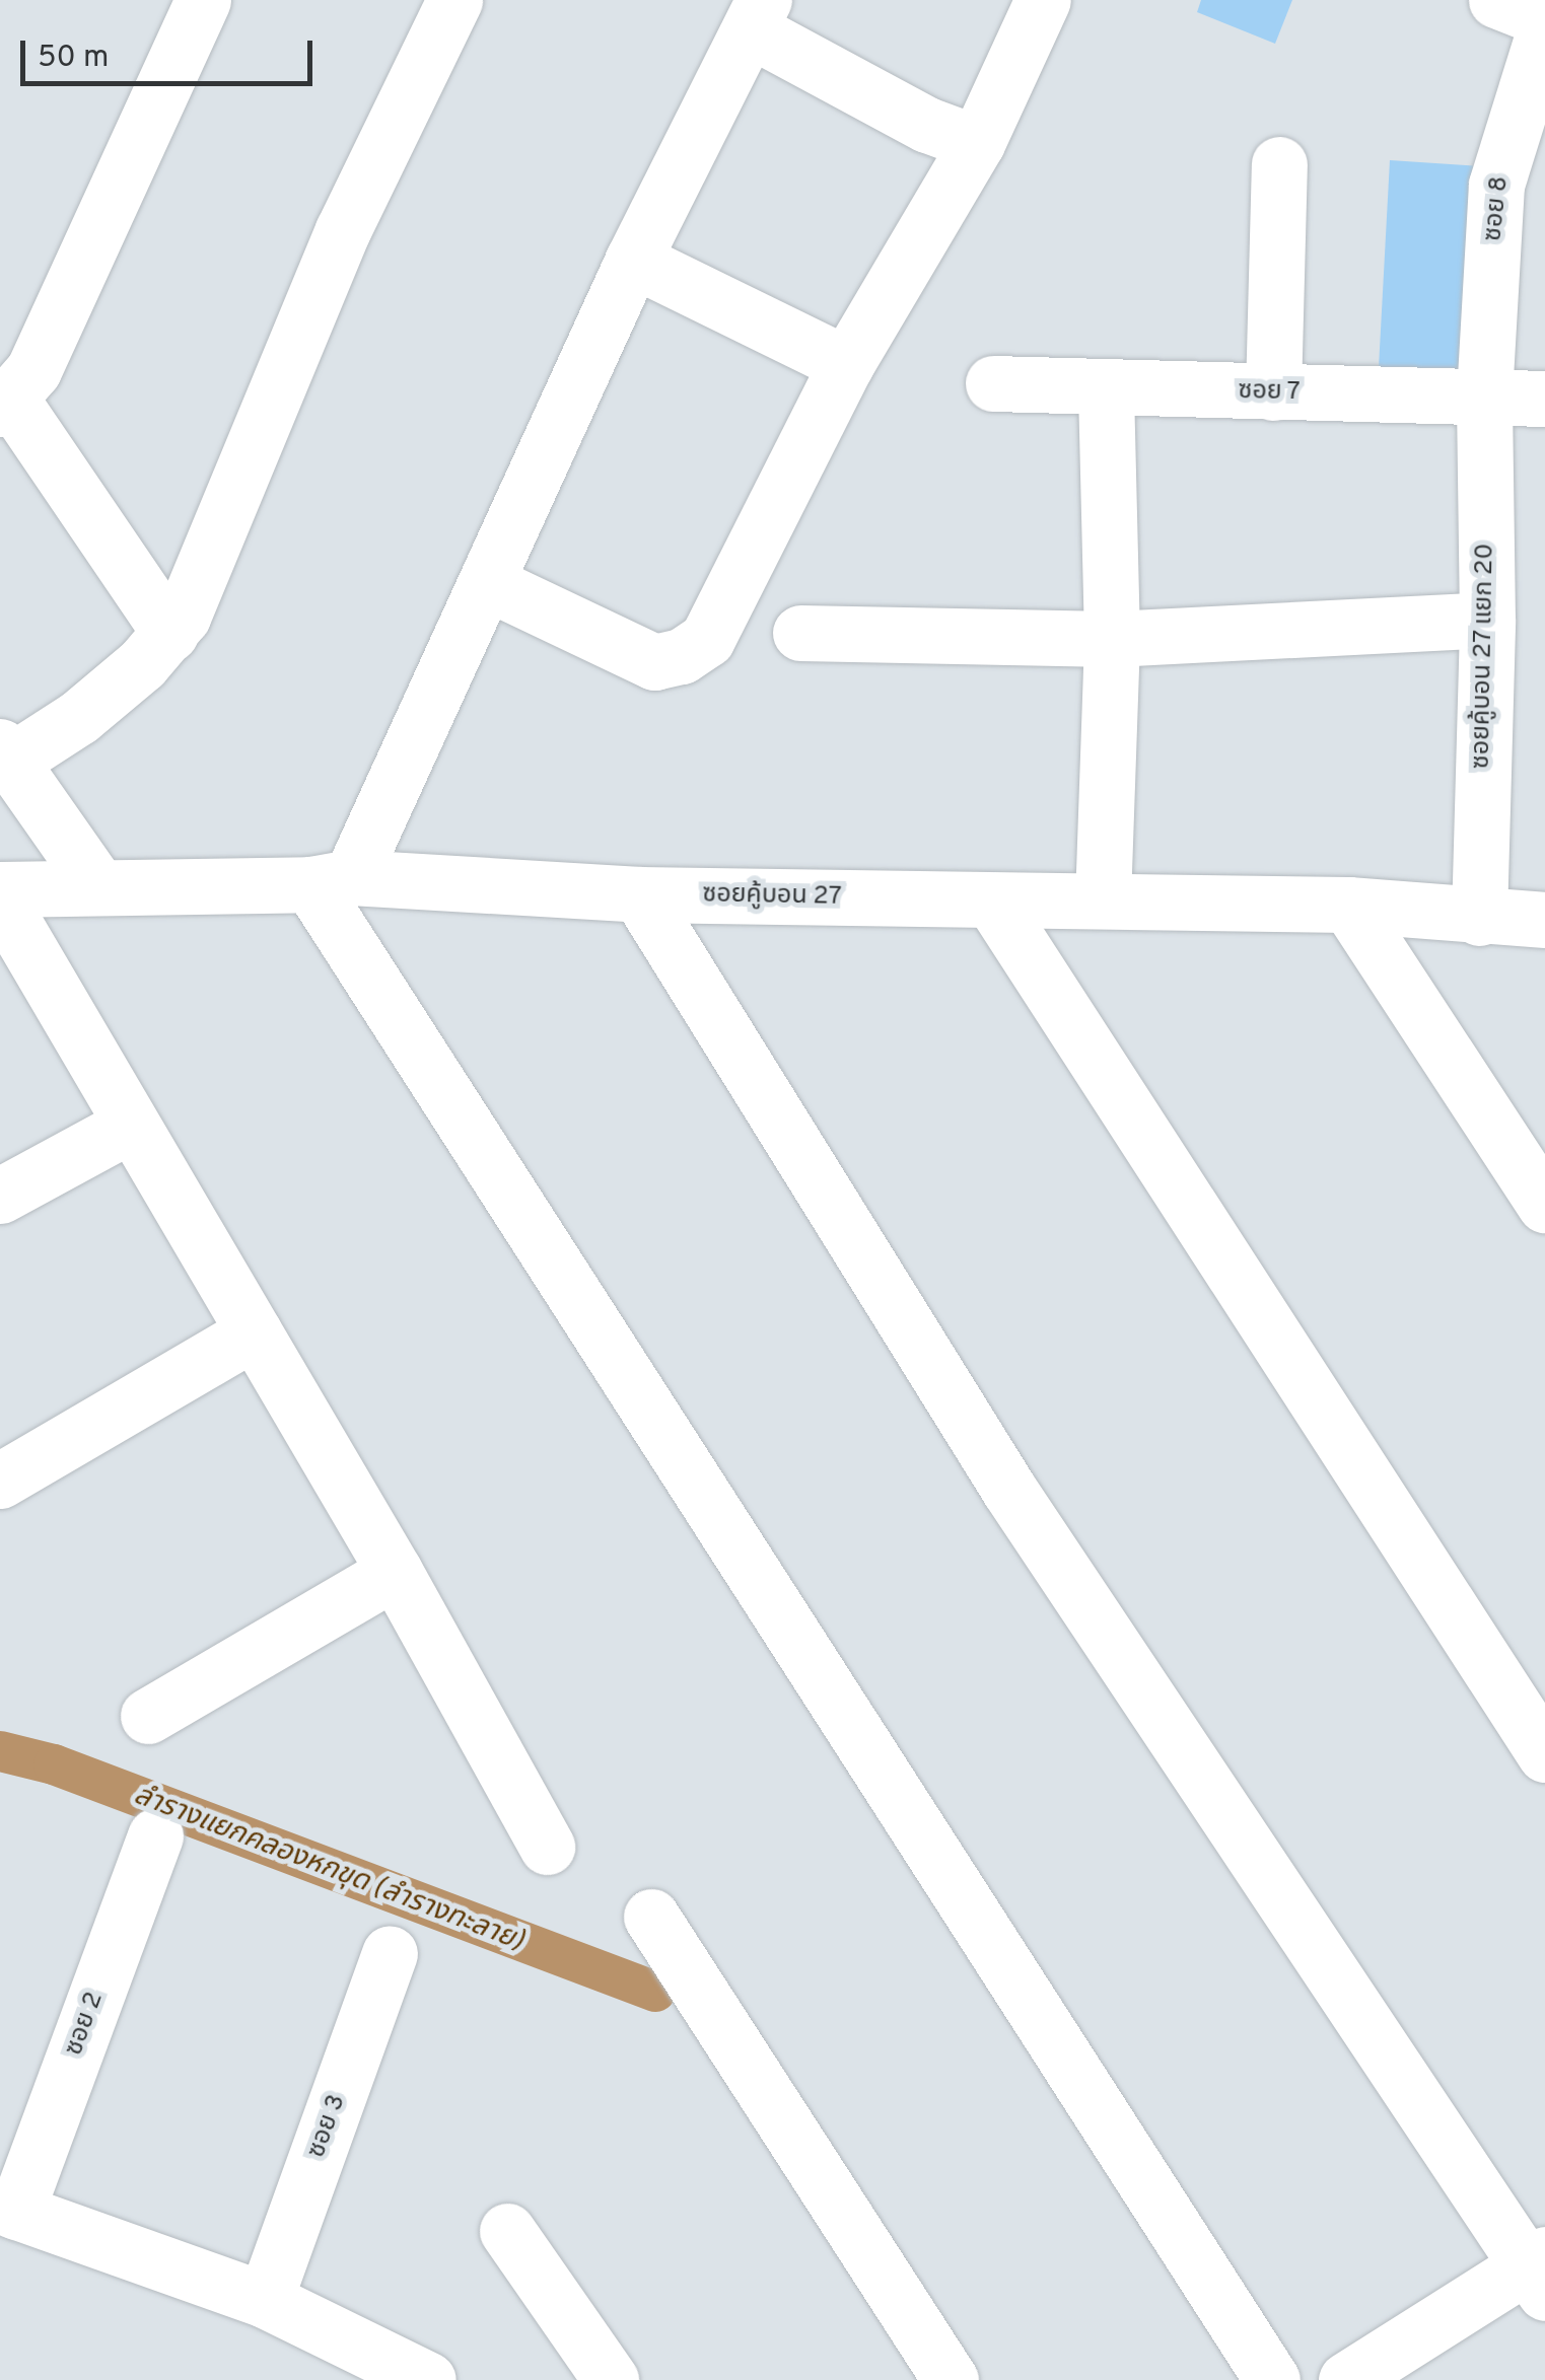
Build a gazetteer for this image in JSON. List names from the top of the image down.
{
  "streets": {
    "street": [
      "ซอย 8",
      "ซอย 7",
      "ซอยคู้บอน 27 แยก 20",
      "ซอยคู้บอน 27",
      "ซอย 2",
      "ซอย 3"
    ]
  },
  "crossings": [
    ["ซอย 8", "ซอย 7"],
    ["ซอย 8", "ซอยคู้บอน 27 แยก 20"],
    ["ซอย 7", "ซอยคู้บอน 27 แยก 20"],
    ["ซอยคู้บอน 27 แยก 20", "ซอยคู้บอน 27"]
  ],
  "water": ["ลำรางแยกคลองหกขุด (ลำรางทะลาย)"],
  "scale_bar": "50 m"
}
